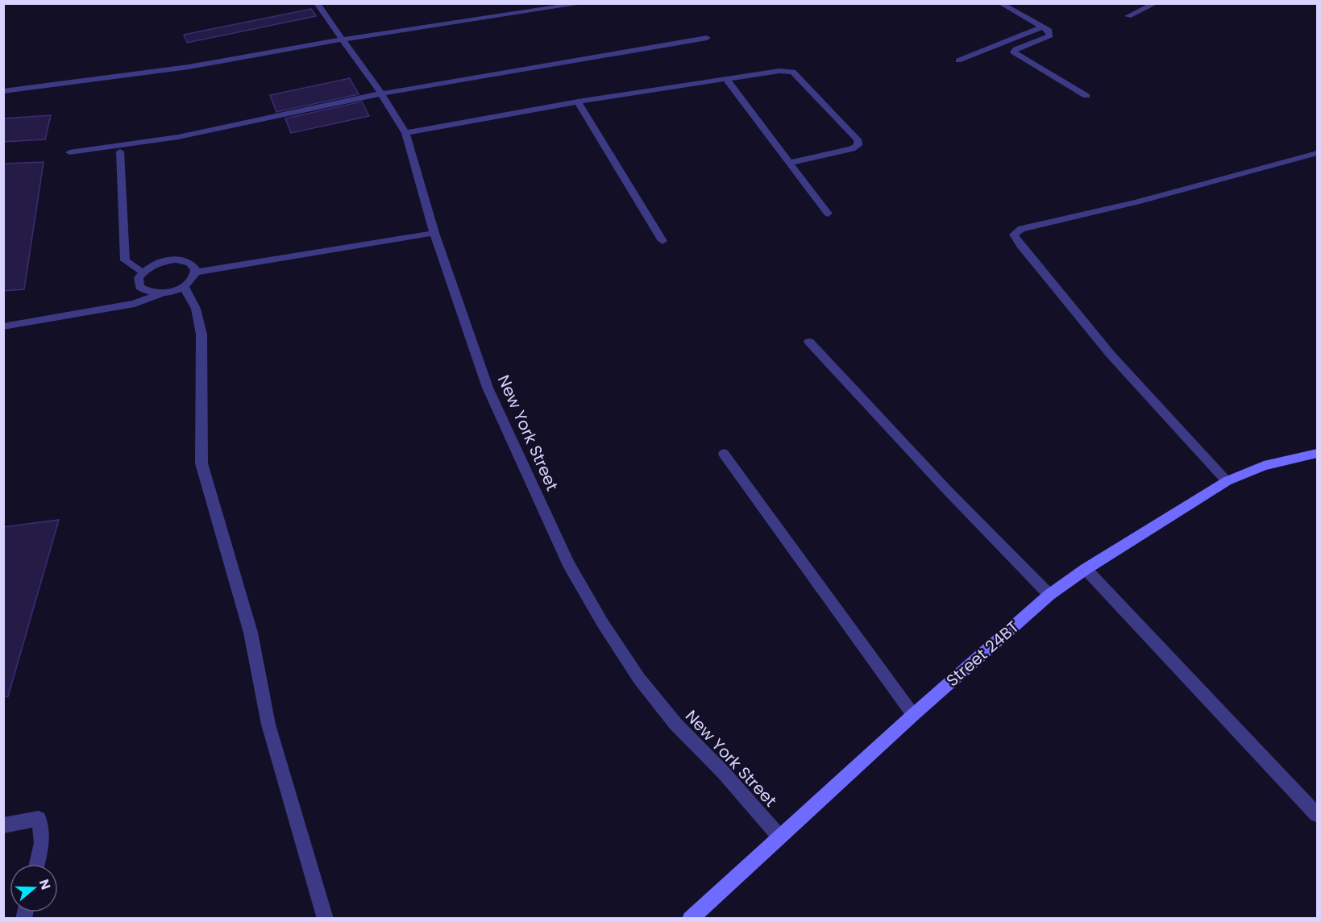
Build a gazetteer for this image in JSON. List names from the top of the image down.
{
  "streets": {
    "street": ["New York Street", "Street 24BT"]
  },
  "crossings": [
    ["New York Street", "Street 24BT"]
  ],
  "north": "right"
}
